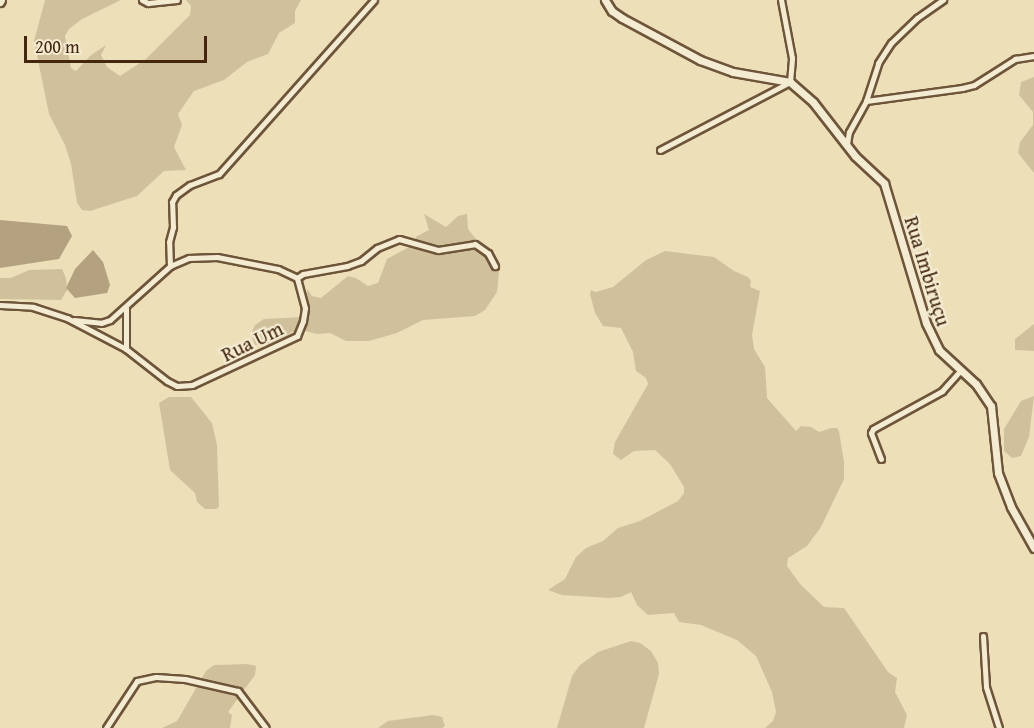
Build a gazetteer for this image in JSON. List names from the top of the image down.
{
  "streets": {
    "street": ["Rua Imbiruçu", "Rua Um"]
  },
  "scale_bar": "200 m"
}
